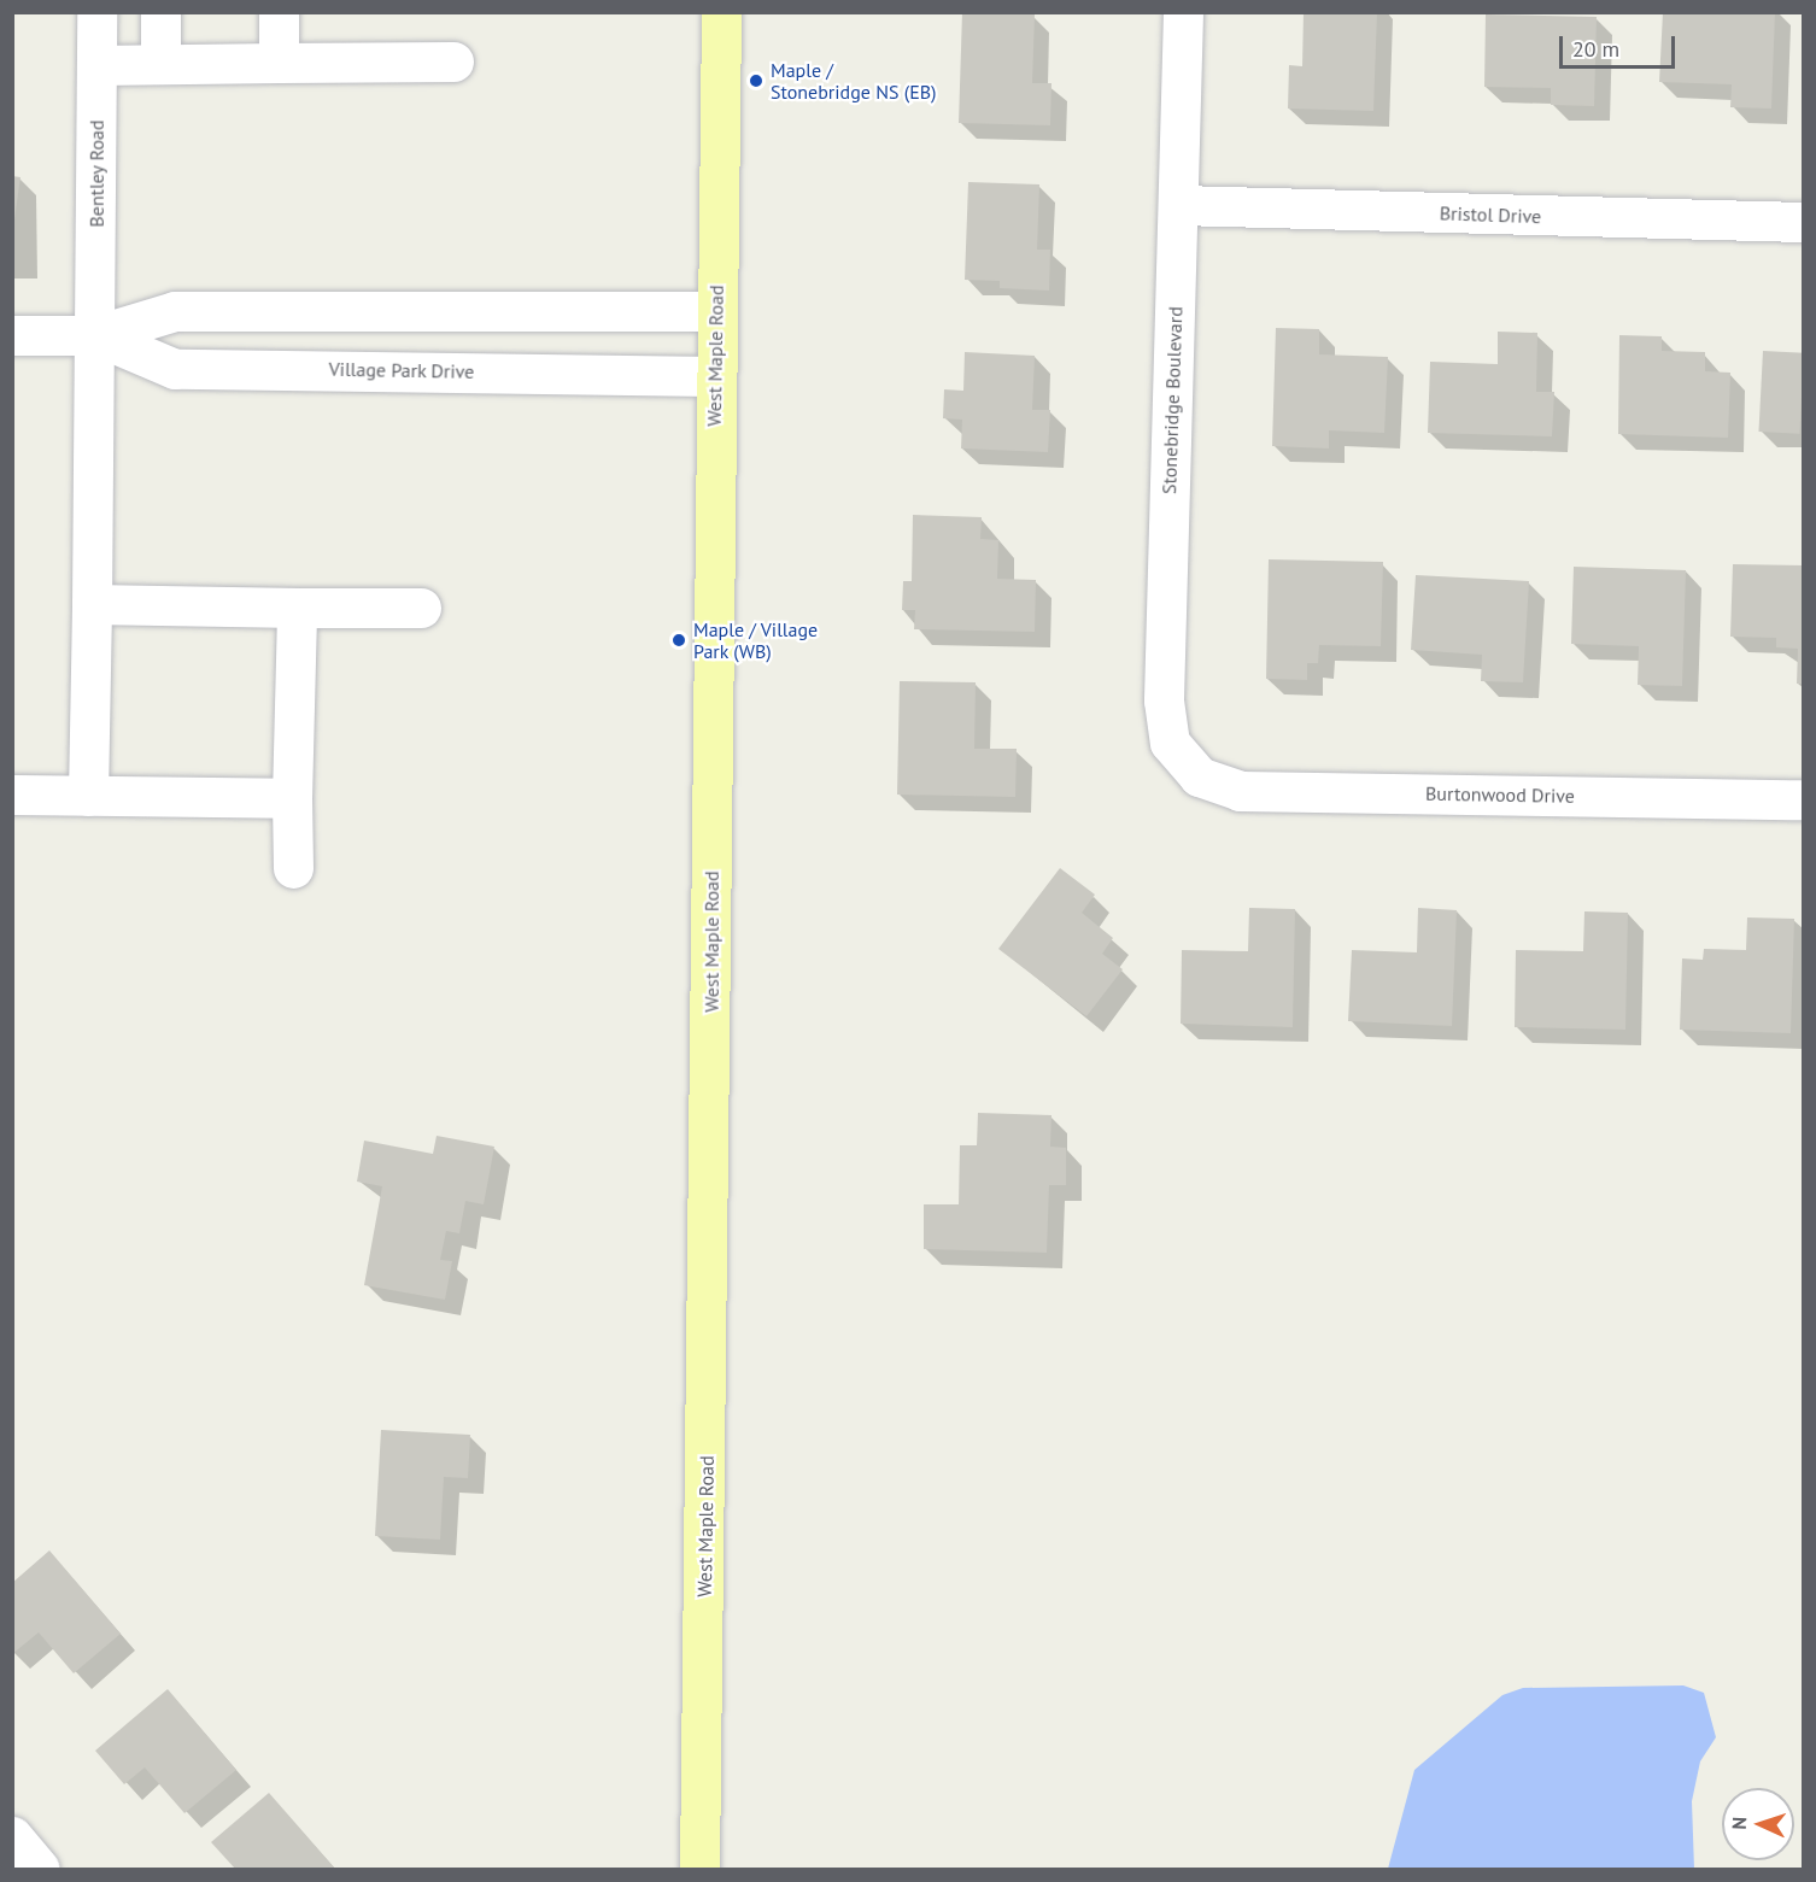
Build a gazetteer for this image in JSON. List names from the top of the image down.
{
  "streets": {
    "main road": ["West Maple Road"],
    "street": [
      "Bentley Road",
      "Bristol Drive",
      "Village Park Drive",
      "Stonebridge Boulevard",
      "Burtonwood Drive"
    ]
  },
  "crossings": [
    ["Bentley Road", "Village Park Drive"],
    ["Bristol Drive", "Stonebridge Boulevard"],
    ["West Maple Road", "Village Park Drive"],
    ["Stonebridge Boulevard", "Burtonwood Drive"]
  ],
  "places": ["Maple / Stonebridge NS (EB)", "Maple / Village Park (WB)"],
  "scale_bar": "20 m",
  "north": "left"
}
